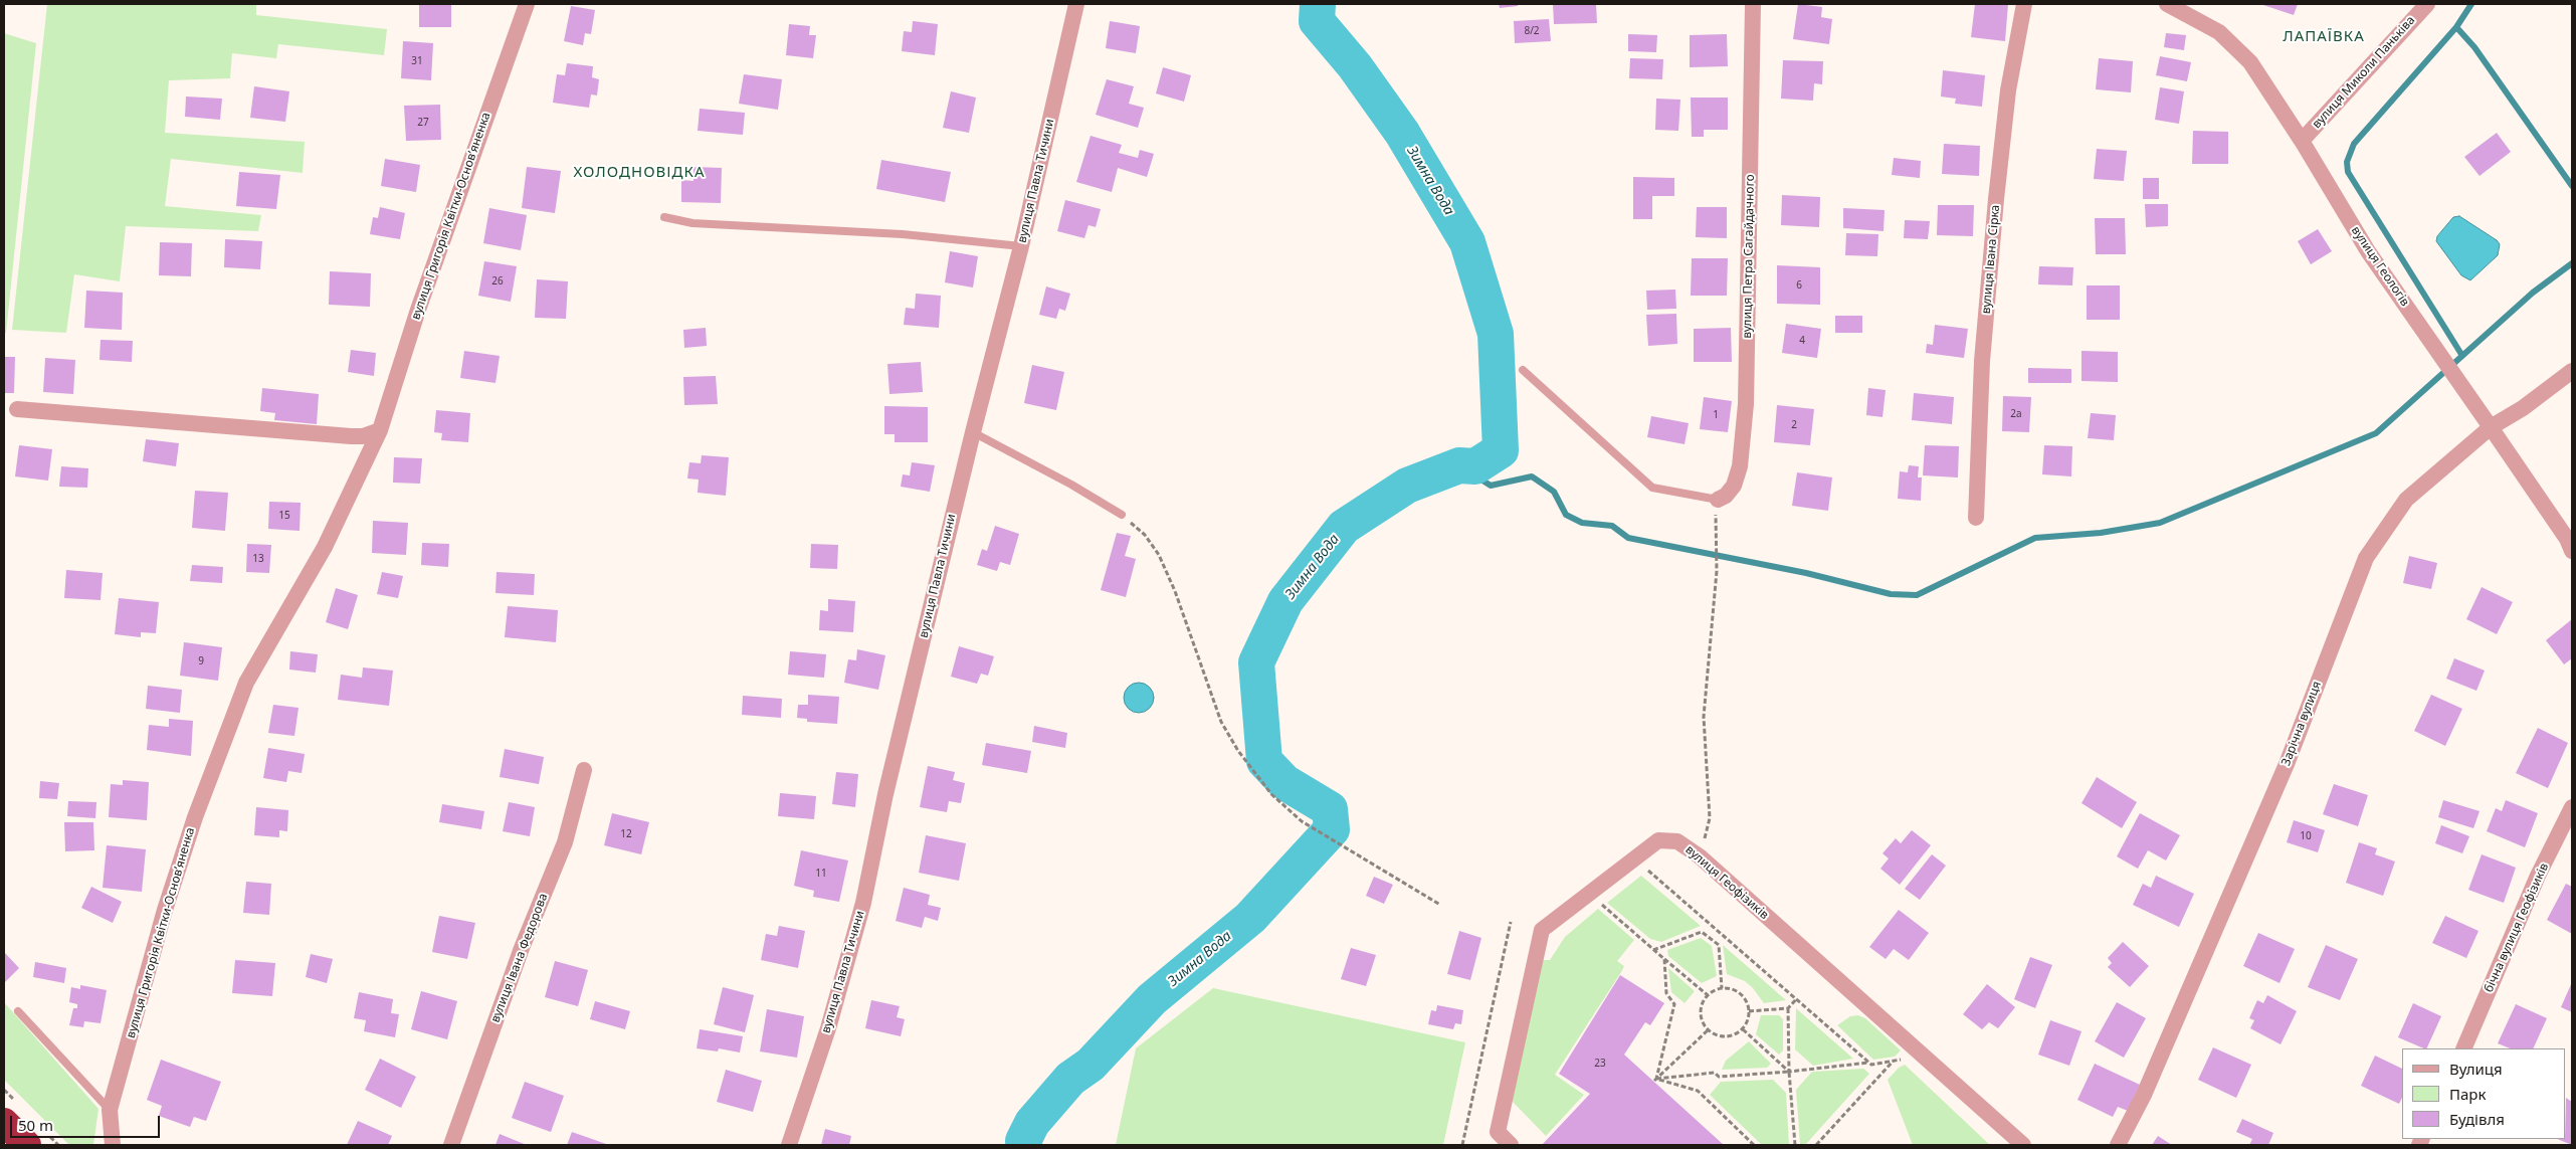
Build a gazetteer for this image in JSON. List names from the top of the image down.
{
  "streets": {
    "street": [
      "вулиця Миколи Паньківа",
      "вулиця Павла Тичини",
      "вулиця Григорія Квітки-Основʼяненка",
      "вулиця Петра Сагайдачного",
      "вулиця Івана Сірка",
      "вулиця Геологів",
      "Зарічна вулиця",
      "вулиця Геофізиків",
      "бічна вулиця Геофізиків",
      "вулиця Івана Федорова"
    ]
  },
  "crossings": [
    ["вулиця Миколи Паньківа", "вулиця Геологів"],
    ["вулиця Геологів", "Зарічна вулиця"]
  ],
  "districts": ["ЛАПАЇВКА", "ХОЛОДНОВІДКА"],
  "water": ["Зимна Вода"],
  "house_numbers": [
    "8/2",
    "31",
    "27",
    "26",
    "6",
    "4",
    "2а",
    "1",
    "2",
    "15",
    "13",
    "9",
    "12",
    "10",
    "11",
    "23"
  ],
  "legend": ["Вулиця", "Парк", "Будівля"],
  "scale_bar": "50 m"
}
